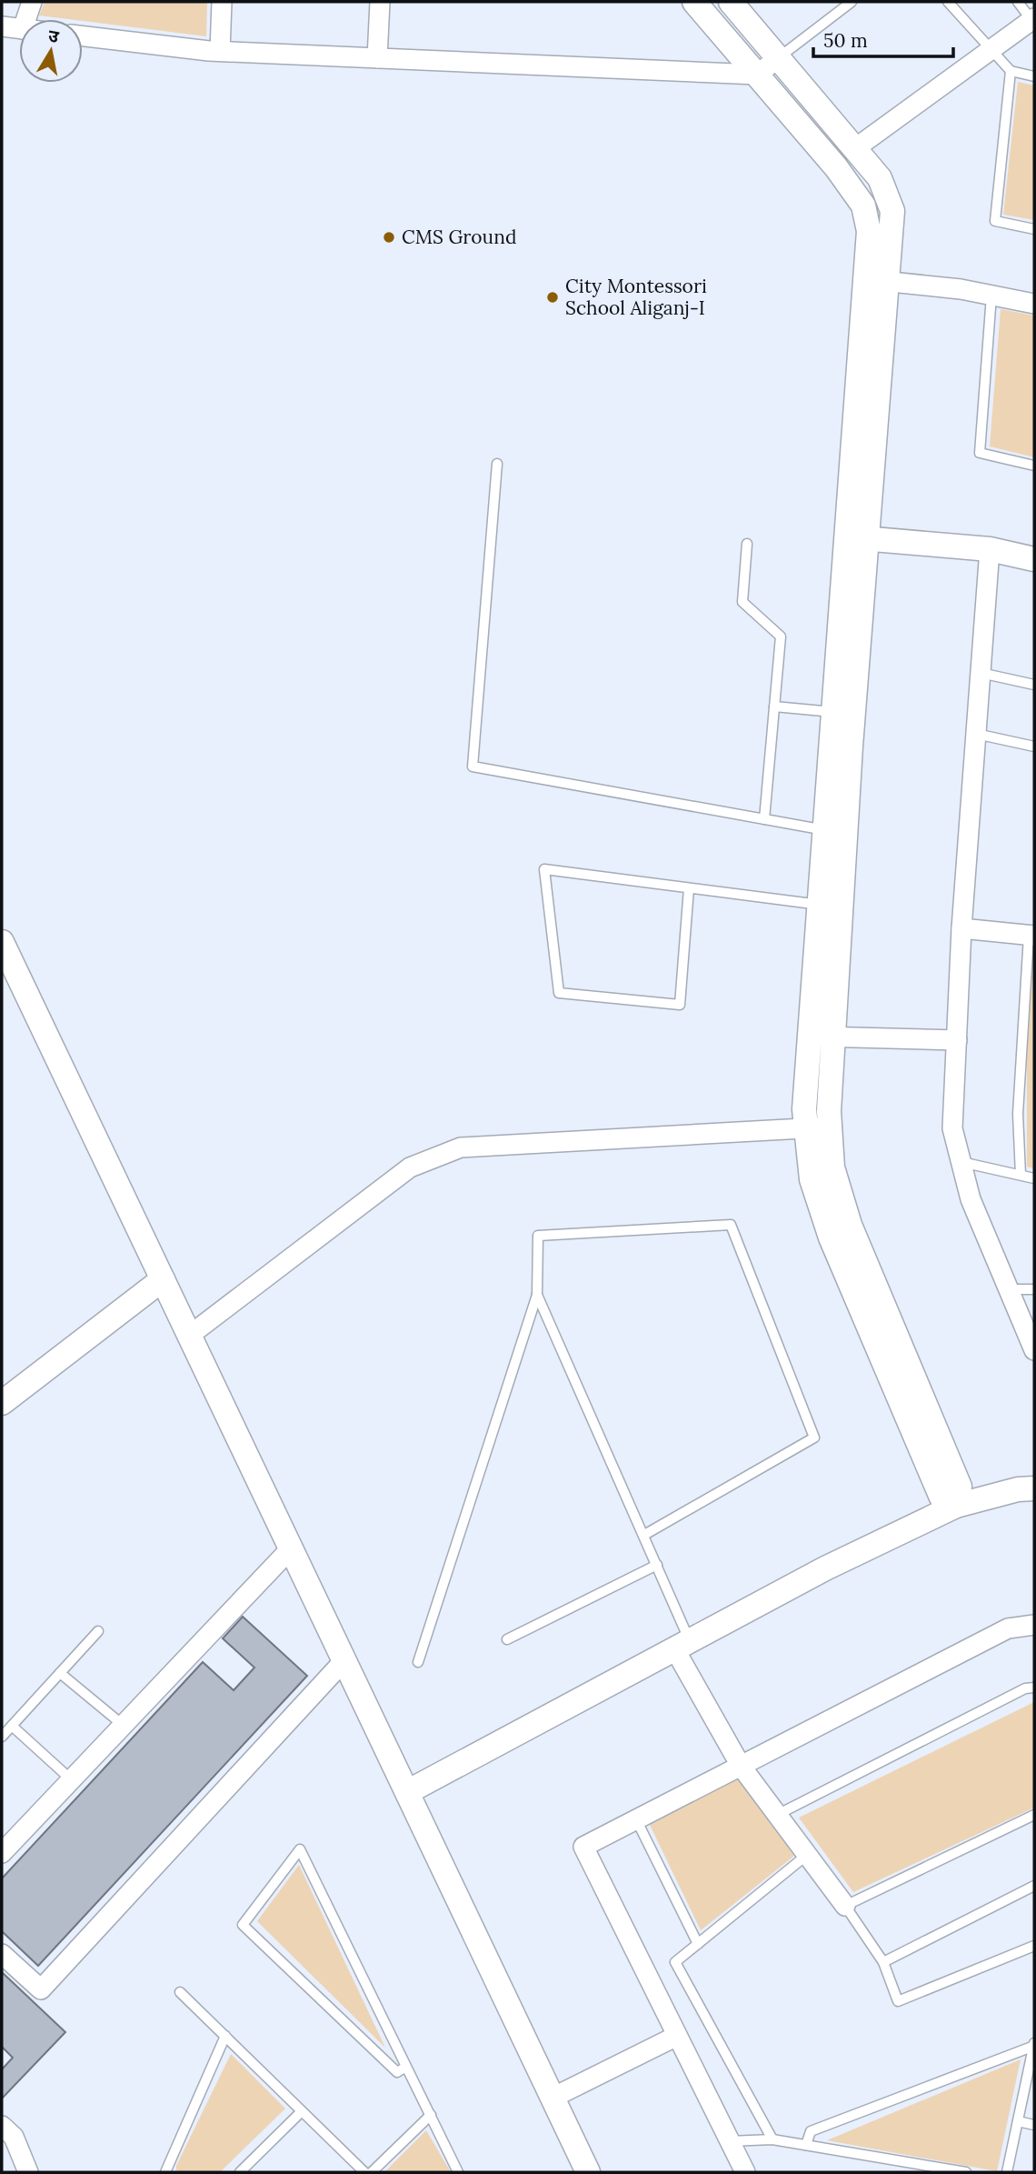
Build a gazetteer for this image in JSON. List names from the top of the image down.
{
  "places": ["CMS Ground", "City Montessori School Aliganj-I"],
  "scale_bar": "50 m",
  "north": "top"
}
